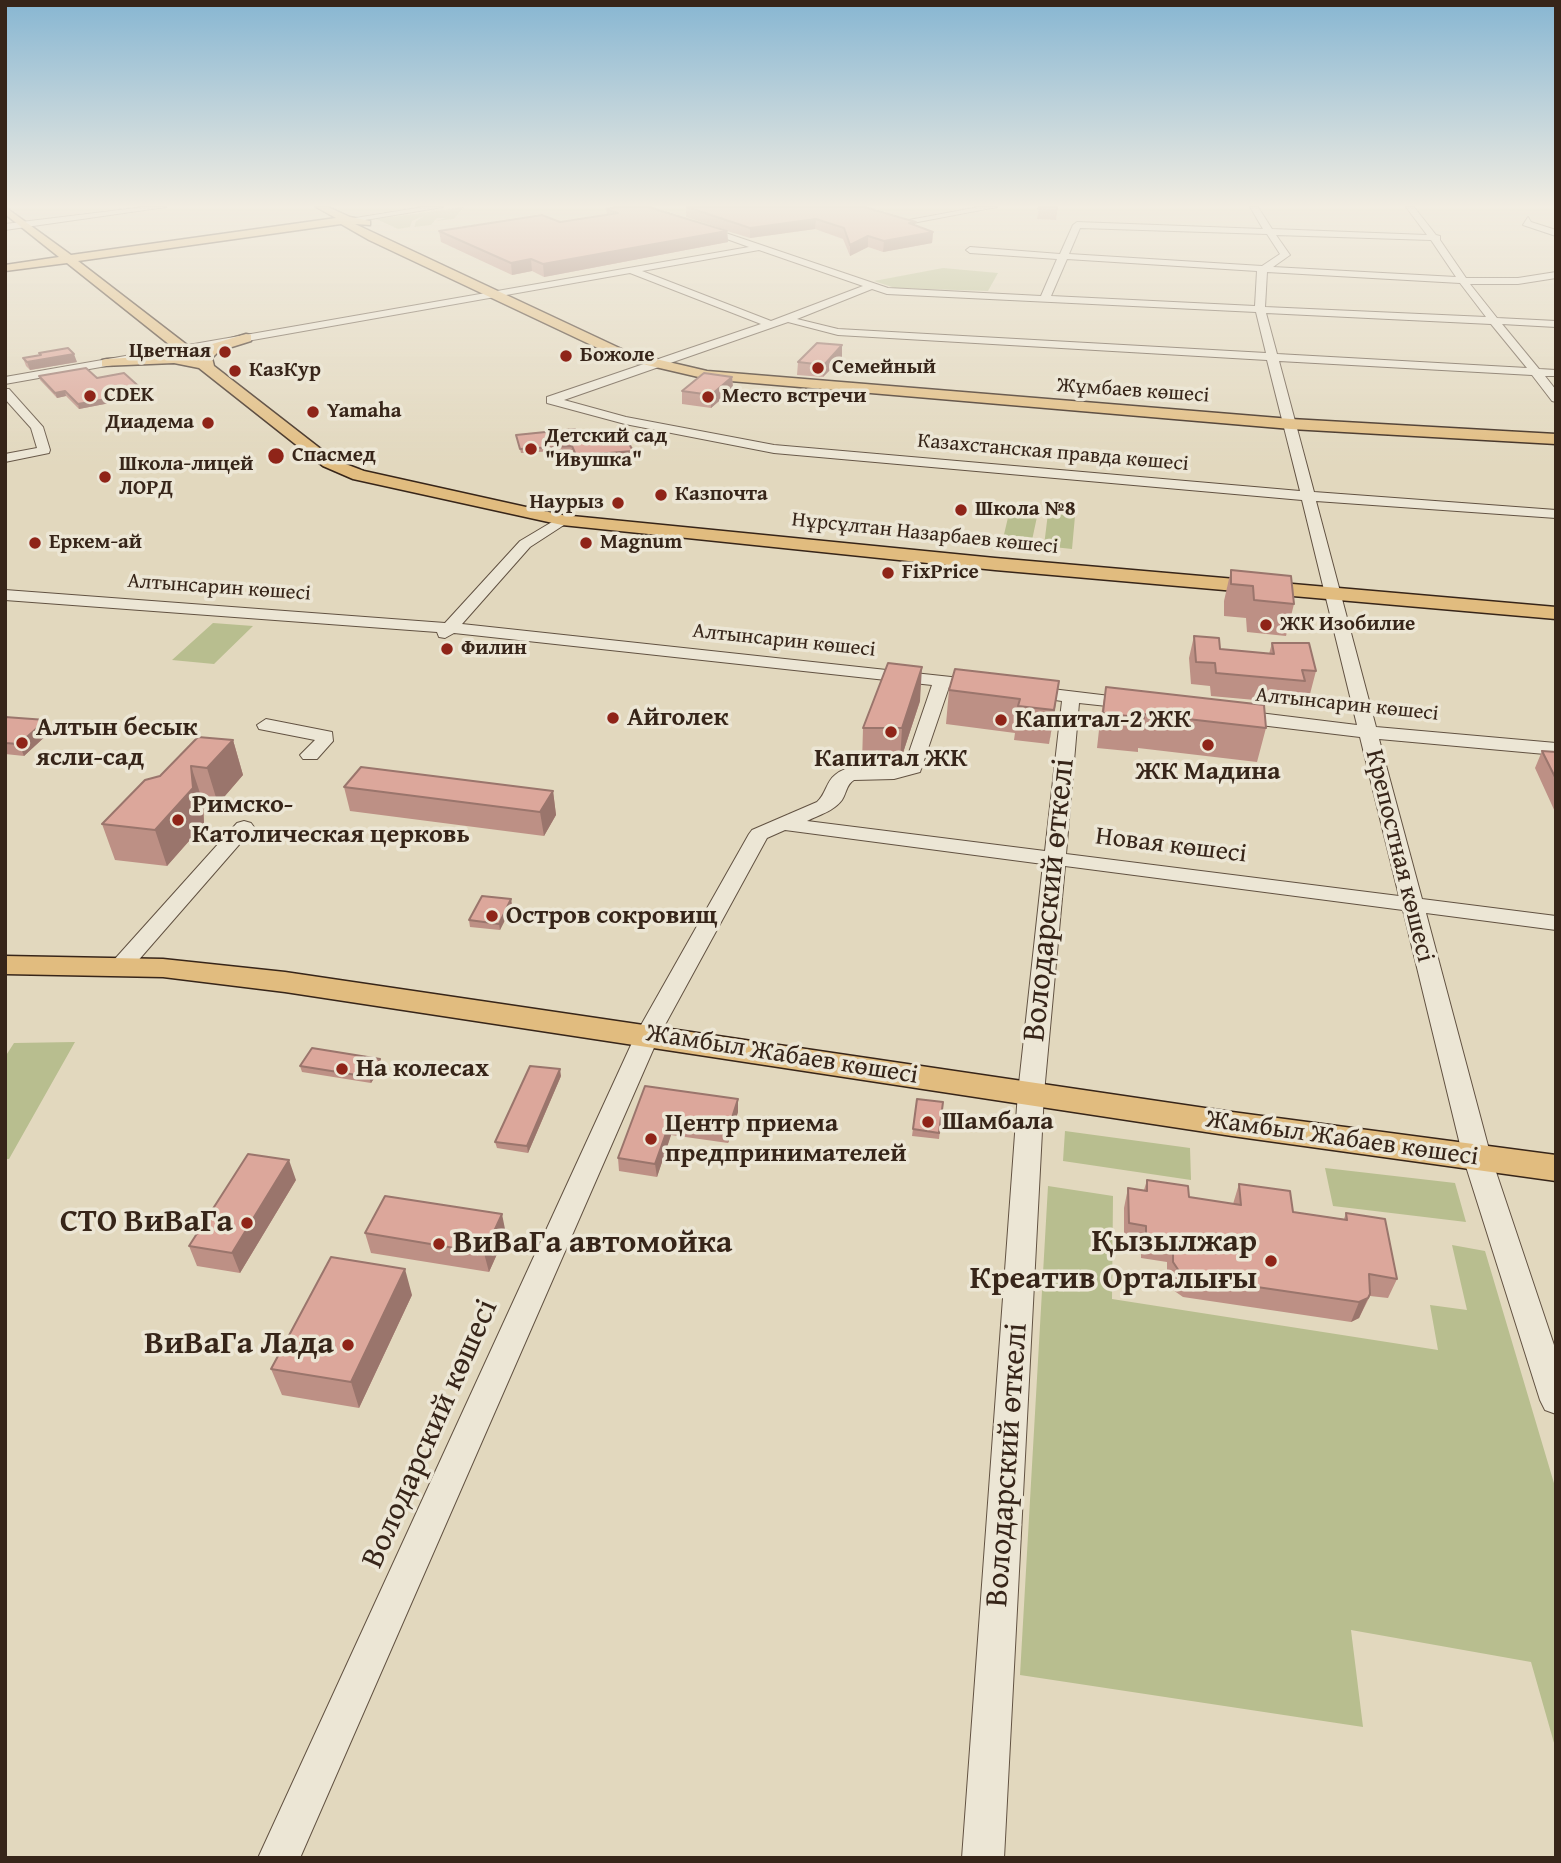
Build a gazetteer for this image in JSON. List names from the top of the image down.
{
  "streets": {
    "main road": ["Жұмбаев көшесі", "Нұрсұлтан Назарбаев көшесі", "Жамбыл Жабаев көшесі"],
    "street": [
      "Казахстанская правда көшесі",
      "Алтынсарин көшесі",
      "Новая көшесі",
      "Крепостная көшесі",
      "Володарский өткелі",
      "Володарский көшесі"
    ]
  },
  "crossings": [
    ["Жұмбаев көшесі", "Казахстанская правда көшесі"],
    ["Жұмбаев көшесі", "Крепостная көшесі"],
    ["Казахстанская правда көшесі", "Крепостная көшесі"],
    ["Нұрсұлтан Назарбаев көшесі", "Крепостная көшесі"],
    ["Алтынсарин көшесі", "Крепостная көшесі"],
    ["Алтынсарин көшесі", "Володарский өткелі"],
    ["Алтынсарин көшесі", "Володарский көшесі"],
    ["Новая көшесі", "Крепостная көшесі"],
    ["Новая көшесі", "Володарский өткелі"],
    ["Новая көшесі", "Володарский көшесі"],
    ["Крепостная көшесі", "Жамбыл Жабаев көшесі"],
    ["Володарский өткелі", "Жамбыл Жабаев көшесі"],
    ["Жамбыл Жабаев көшесі", "Володарский көшесі"]
  ],
  "places": [
    "Цветная",
    "Божоле",
    "Семейный",
    "КазКур",
    "CDEK",
    "Место встречи",
    "Yamaha",
    "Диадема",
    "Детский сад \"Ивушка\"",
    "Спасмед",
    "Школа-лицей ЛОРД",
    "Казпочта",
    "Наурыз",
    "Школа №8",
    "Еркем-ай",
    "Magnum",
    "FixPrice",
    "ЖК Изобилие",
    "Филин",
    "Айголек",
    "Капитал-2 ЖК",
    "Капитал ЖК",
    "Алтын бесык ясли-сад",
    "ЖК Мадина",
    "Римско- Католическая церковь",
    "Остров сокровищ",
    "На колесах",
    "Шамбала",
    "Центр приема предпринимателей",
    "СТО ВиВаГа",
    "ВиВаГа автомойка",
    "Қызылжар Креатив Орталығы",
    "ВиВаГа Лада"
  ]
}
